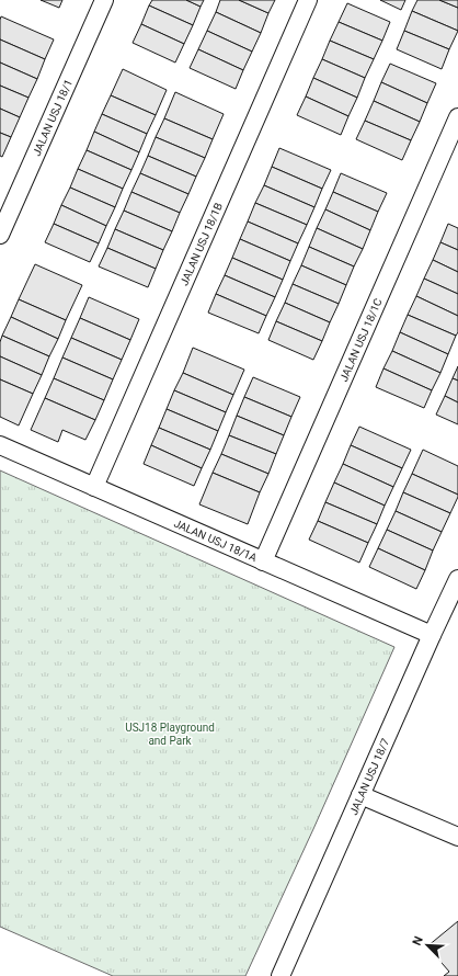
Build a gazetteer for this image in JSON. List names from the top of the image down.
{
  "streets": {
    "street": [
      "JALAN USJ 18/1",
      "JALAN USJ 18/1B",
      "JALAN USJ 18/1C",
      "JALAN USJ 18/1A",
      "JALAN USJ 18/7"
    ]
  },
  "crossings": [
    ["JALAN USJ 18/1B", "JALAN USJ 18/1A"],
    ["JALAN USJ 18/1C", "JALAN USJ 18/1A"],
    ["JALAN USJ 18/1A", "JALAN USJ 18/7"]
  ],
  "parks": ["USJ18 Playground and Park"],
  "north": "top left"
}
